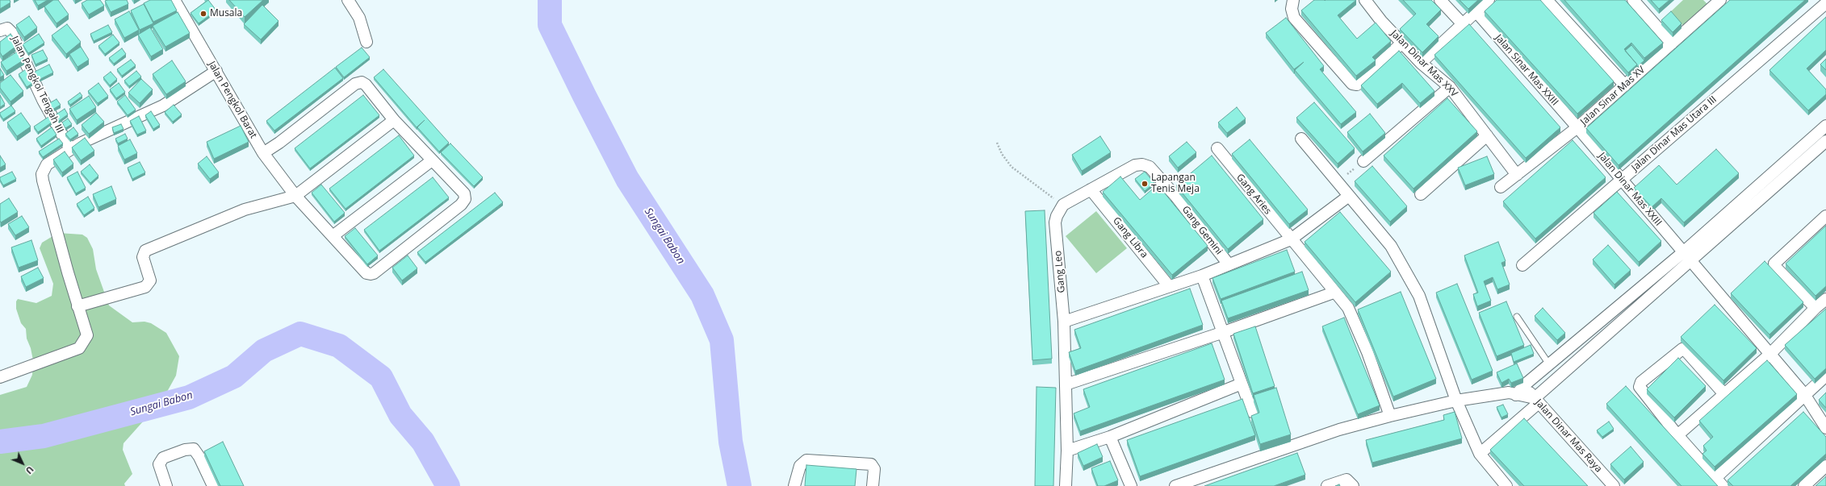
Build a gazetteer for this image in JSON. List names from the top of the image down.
{
  "streets": {
    "street": [
      "Jalan Dinar Mas XXV",
      "Jalan Sinar Mas XXIII",
      "Jalan Pengkol Tengah III",
      "Jalan Sinar Mas XV",
      "Jalan Pengkol Barat",
      "Jalan Dinar Mas Utara III",
      "Jalan Dinar Mas XXIII",
      "Gang Aries",
      "Gang Gemini",
      "Gang Libra",
      "Gang Leo",
      "Jalan Dinar Mas Raya"
    ]
  },
  "crossings": [
    ["Jalan Dinar Mas XXV", "Jalan Sinar Mas XV"],
    ["Jalan Sinar Mas XXIII", "Jalan Sinar Mas XV"],
    ["Jalan Sinar Mas XXIII", "Jalan Dinar Mas XXIII"],
    ["Jalan Sinar Mas XV", "Jalan Dinar Mas XXIII"],
    ["Jalan Dinar Mas Utara III", "Jalan Dinar Mas XXIII"],
    ["Gang Gemini", "Gang Libra"]
  ],
  "water": ["Sungai Babon"],
  "places": ["Musala", "Lapangan Tenis Meja"],
  "north": "bottom right"
}
